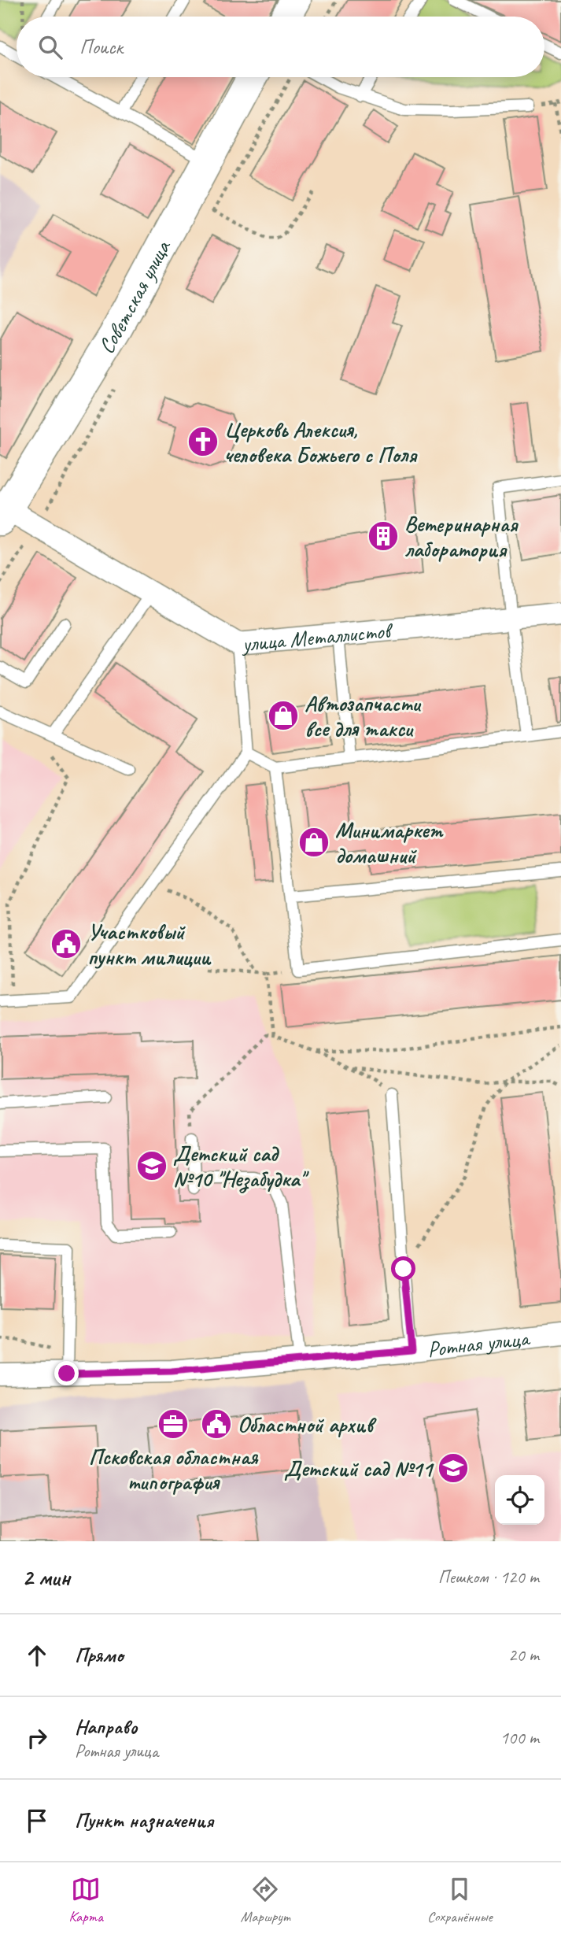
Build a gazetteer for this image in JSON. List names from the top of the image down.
{
  "streets": {
    "street": ["Советская улица", "улица Металлистов", "Ротная улица"]
  },
  "crossings": [
    ["Советская улица", "улица Металлистов"]
  ],
  "places": {
    "church": ["Церковь Алексия, человека Божьего с Поля"],
    "building": ["Ветеринарная лаборатория"],
    "shop": ["Автозапчасти все для такси", "Минимаркет домашний"],
    "public building": ["Участковый пункт милиции", "Областной архив"],
    "school or university": ["Детский сад №10 \"Незабудка\"", "Детский сад №11"],
    "office": ["Псковская областная типография"]
  },
  "page": {
    "search": "Поиск",
    "heading": ["2 мин", "Пешком · 120 m"],
    "list": [
      ["Прямо", "20 m"],
      ["Направо", "Ротная улица", "100 m"],
      "Пункт назначения"
    ],
    "nav": ["Карта", "Маршрут", "Сохранённые"]
  }
}
